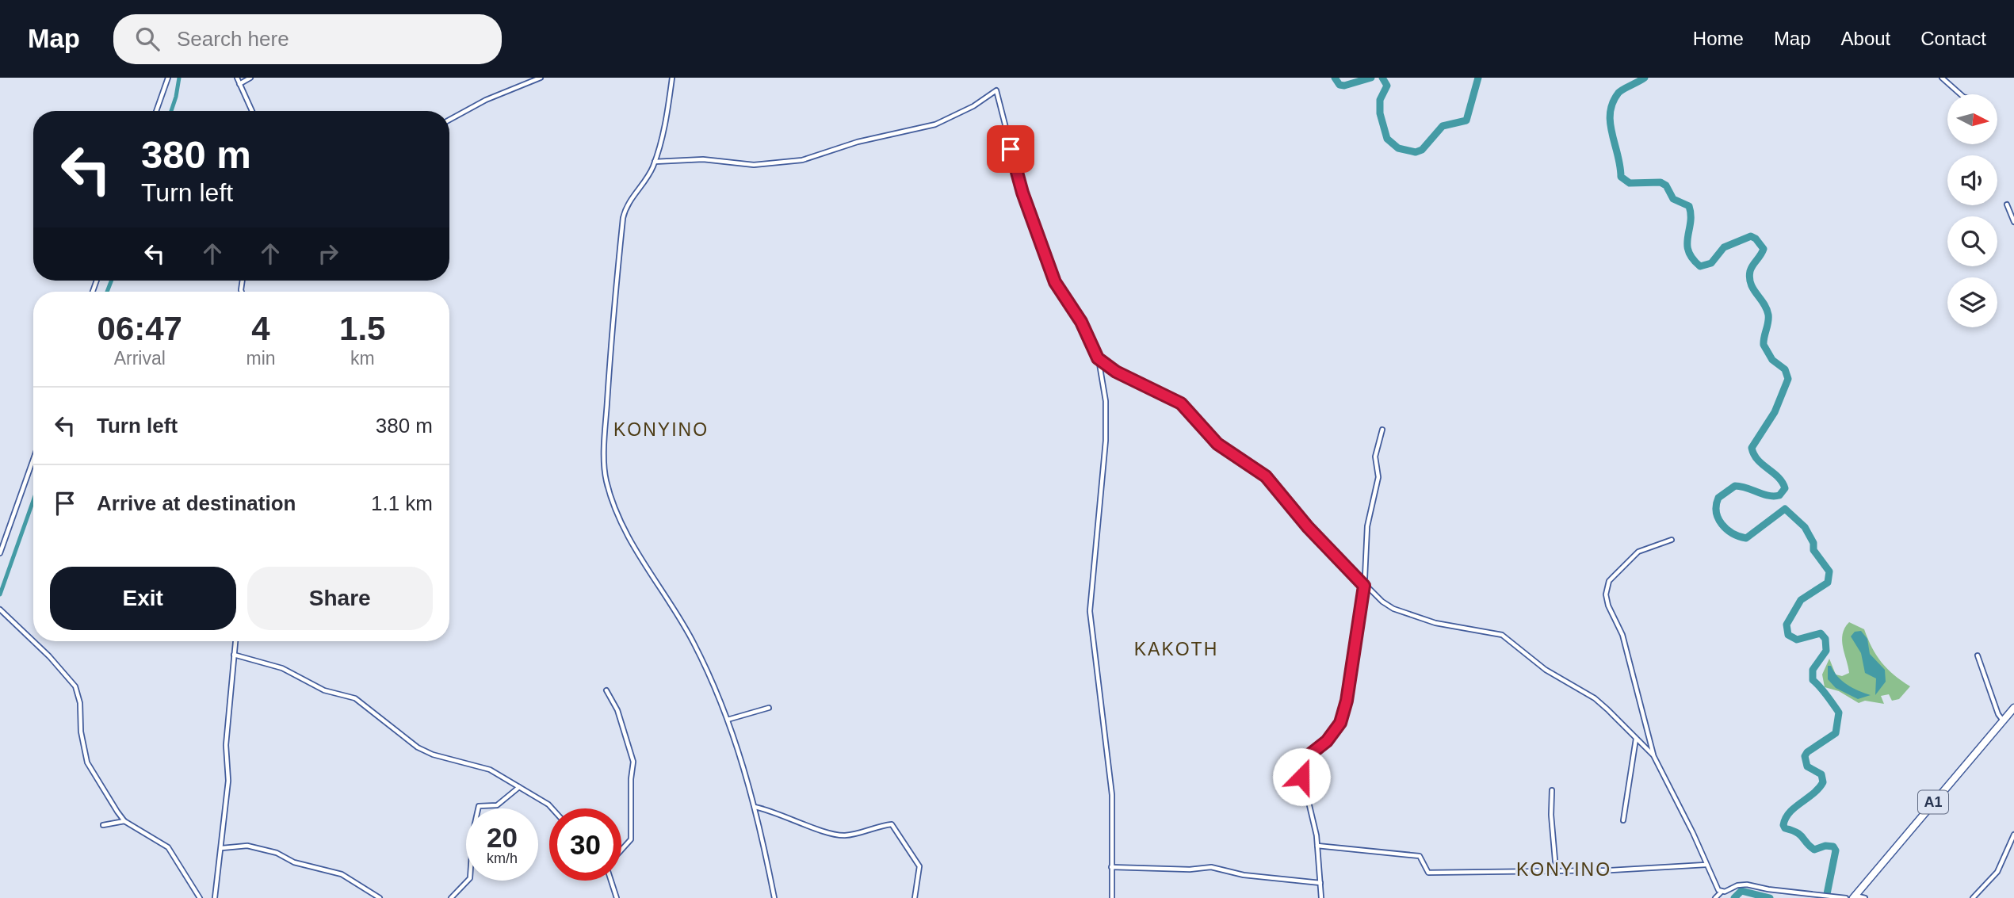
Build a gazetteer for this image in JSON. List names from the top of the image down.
{
  "streets": {
    "highway": ["A1"]
  },
  "districts": ["KONYINO", "KAKOTH", "KONYINO"],
  "north": "right",
  "page": {
    "header": "Map",
    "search": "Search here",
    "nav": [
      "Home",
      "Map",
      "About",
      "Contact"
    ],
    "turn": ["380 m", "Turn left"],
    "eta": [
      "06:47",
      "Arrival",
      "4",
      "min",
      "1.5",
      "km"
    ],
    "list": [
      {
        "name": "Turn left",
        "value": "380 m"
      },
      {
        "name": "Arrive at destination",
        "value": "1.1 km"
      }
    ],
    "buttons": ["Exit", "Share"],
    "speed": "20 km/h",
    "limit": "30"
  }
}
